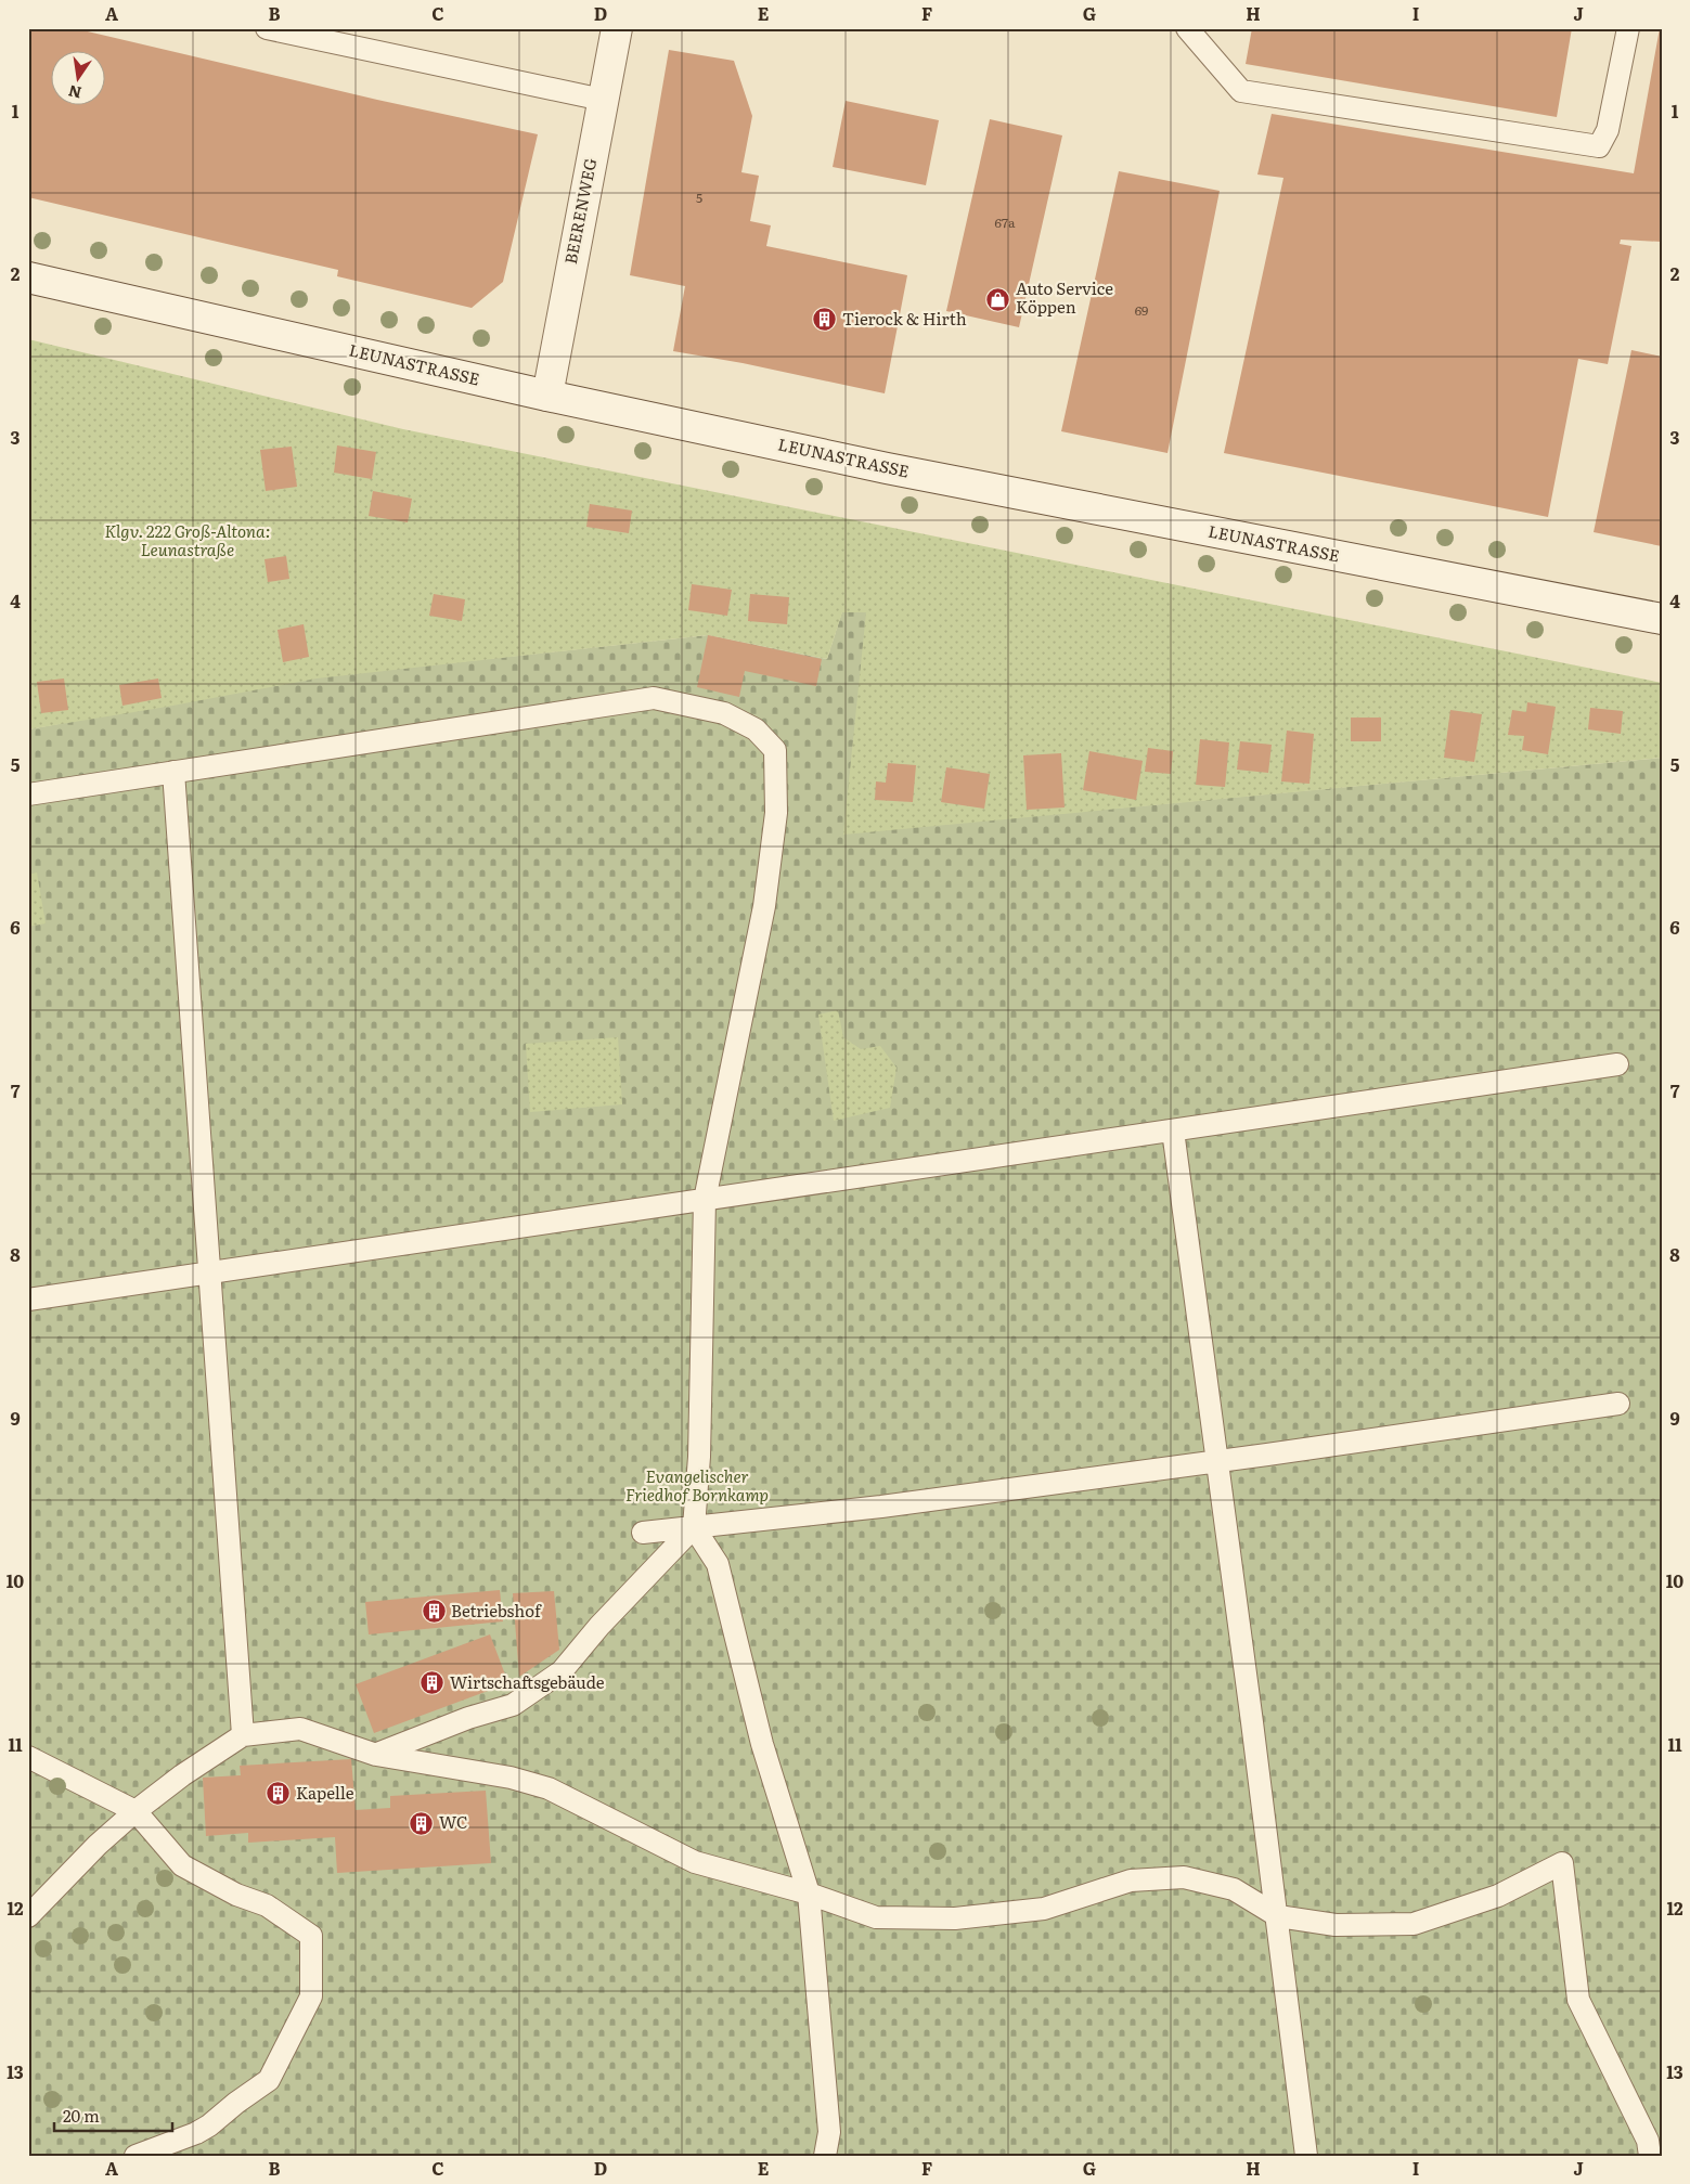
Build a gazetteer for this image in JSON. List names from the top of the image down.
{
  "streets": {
    "street": ["BEERENWEG", "LEUNASTRASSE"]
  },
  "crossings": [
    ["BEERENWEG", "LEUNASTRASSE"]
  ],
  "parks": ["Klgv. 222 Groß-Altona: Leunastraße", "Evangelischer Friedhof Bornkamp"],
  "places": {
    "shop": ["Auto Service Köppen"],
    "building": [
      "Tierock & Hirth",
      "Betriebshof",
      "Wirtschaftsgebäude",
      "Kapelle",
      "WC"
    ]
  },
  "house_numbers": ["5", "67a", "69"],
  "scale_bar": "20 m",
  "north": "bottom",
  "grid": {
    "columns": [
      "A",
      "B",
      "C",
      "D",
      "E",
      "F",
      "G",
      "H",
      "I",
      "J"
    ],
    "rows": [
      "1",
      "2",
      "3",
      "4",
      "5",
      "6",
      "7",
      "8",
      "9",
      "10",
      "11",
      "12",
      "13"
    ]
  }
}
